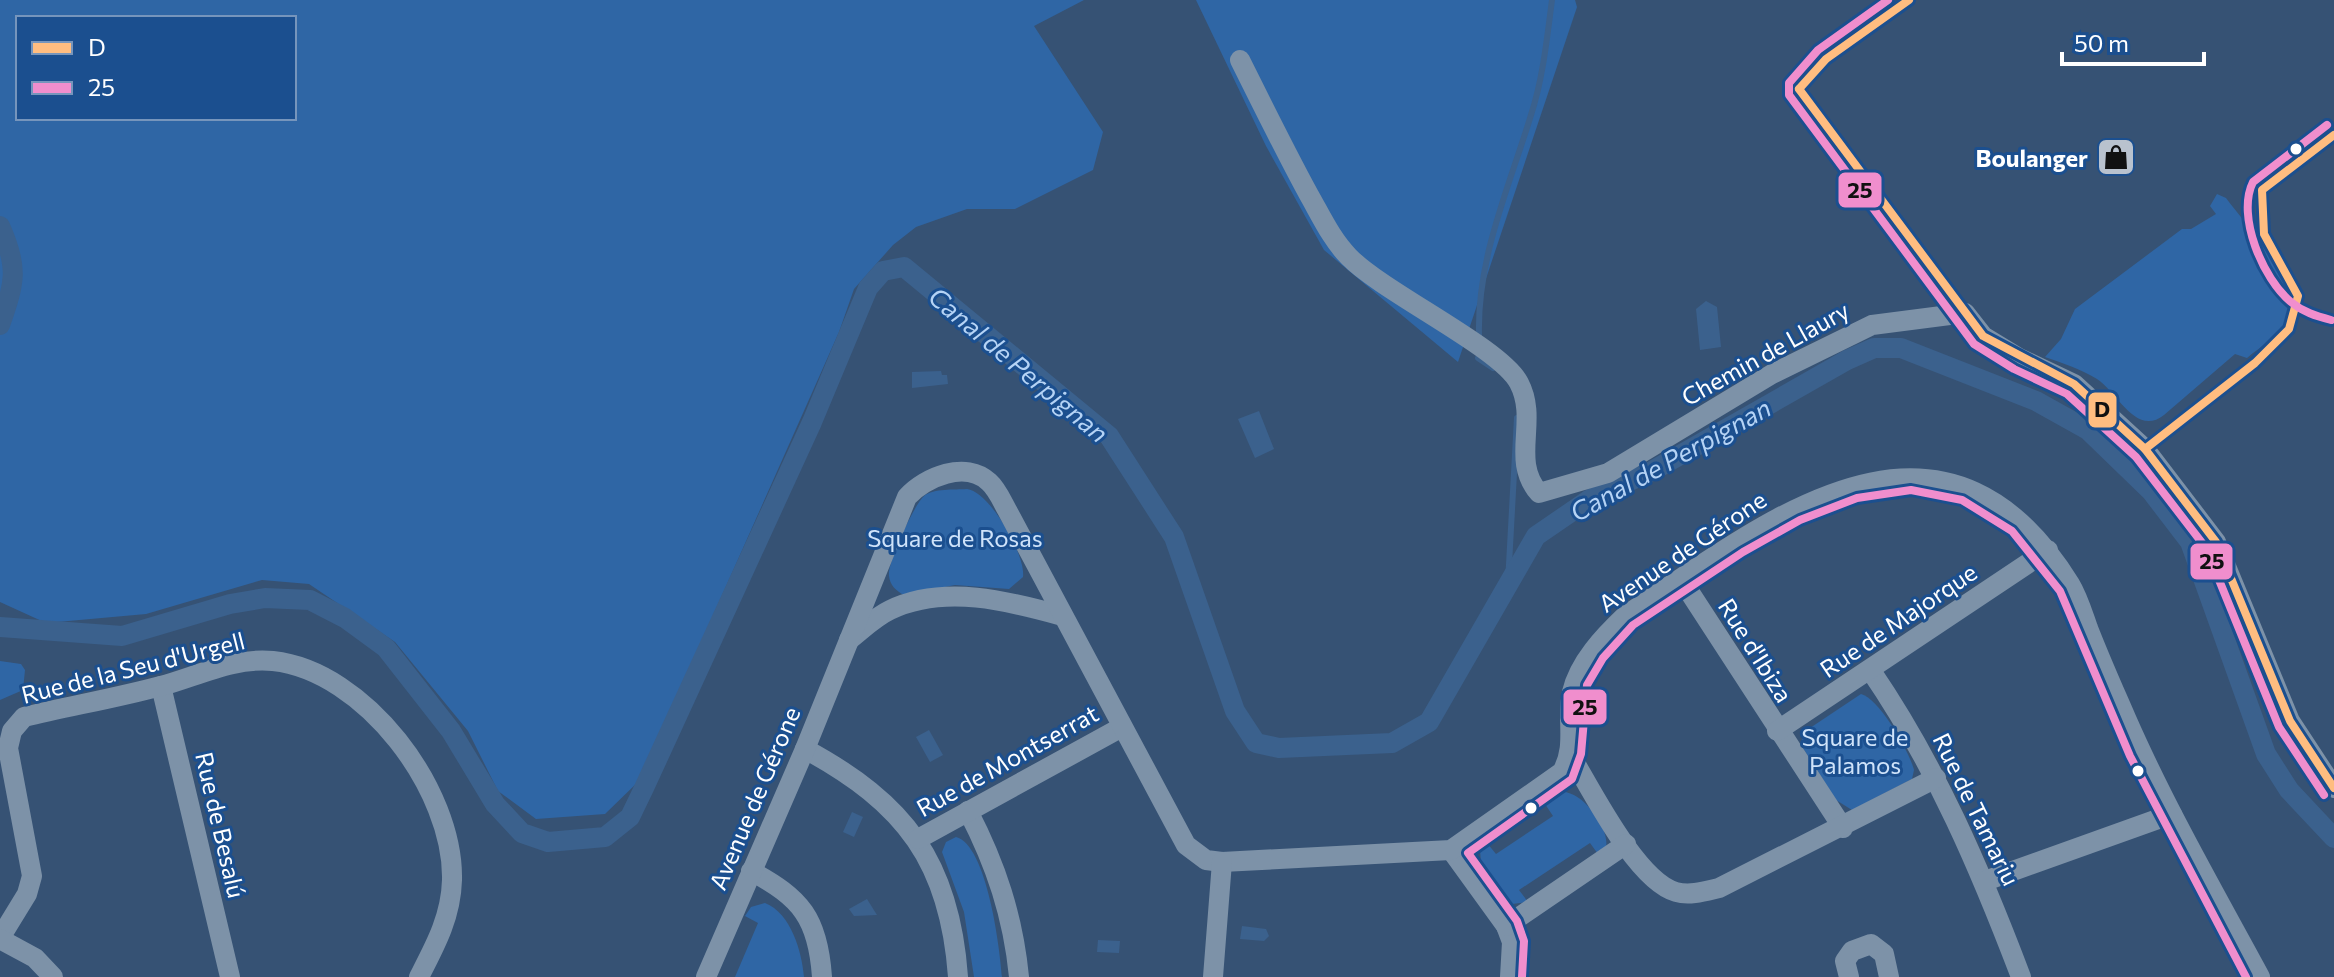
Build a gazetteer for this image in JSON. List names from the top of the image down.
{
  "streets": {
    "street": [
      "Chemin de Llaury",
      "Avenue de Gérone",
      "Rue de Majorque",
      "Rue d'Ibiza",
      "Rue de la Seu d'Urgell",
      "Rue de Montserrat",
      "Rue de Tamariu",
      "Rue de Besalú"
    ]
  },
  "crossings": [
    ["Avenue de Gérone", "Rue de Majorque"],
    ["Avenue de Gérone", "Rue d'Ibiza"],
    ["Avenue de Gérone", "Rue de Montserrat"],
    ["Rue de Majorque", "Rue d'Ibiza"],
    ["Rue de Majorque", "Rue de Tamariu"],
    ["Rue de la Seu d'Urgell", "Rue de Besalú"]
  ],
  "water": ["Canal de Perpignan"],
  "parks": ["Square de Rosas", "Square de Palamos"],
  "places": {
    "shop": ["Boulanger"]
  },
  "lines": ["transit line D", "transit line 25"],
  "legend": ["D", "25"],
  "scale_bar": "50 m"
}
